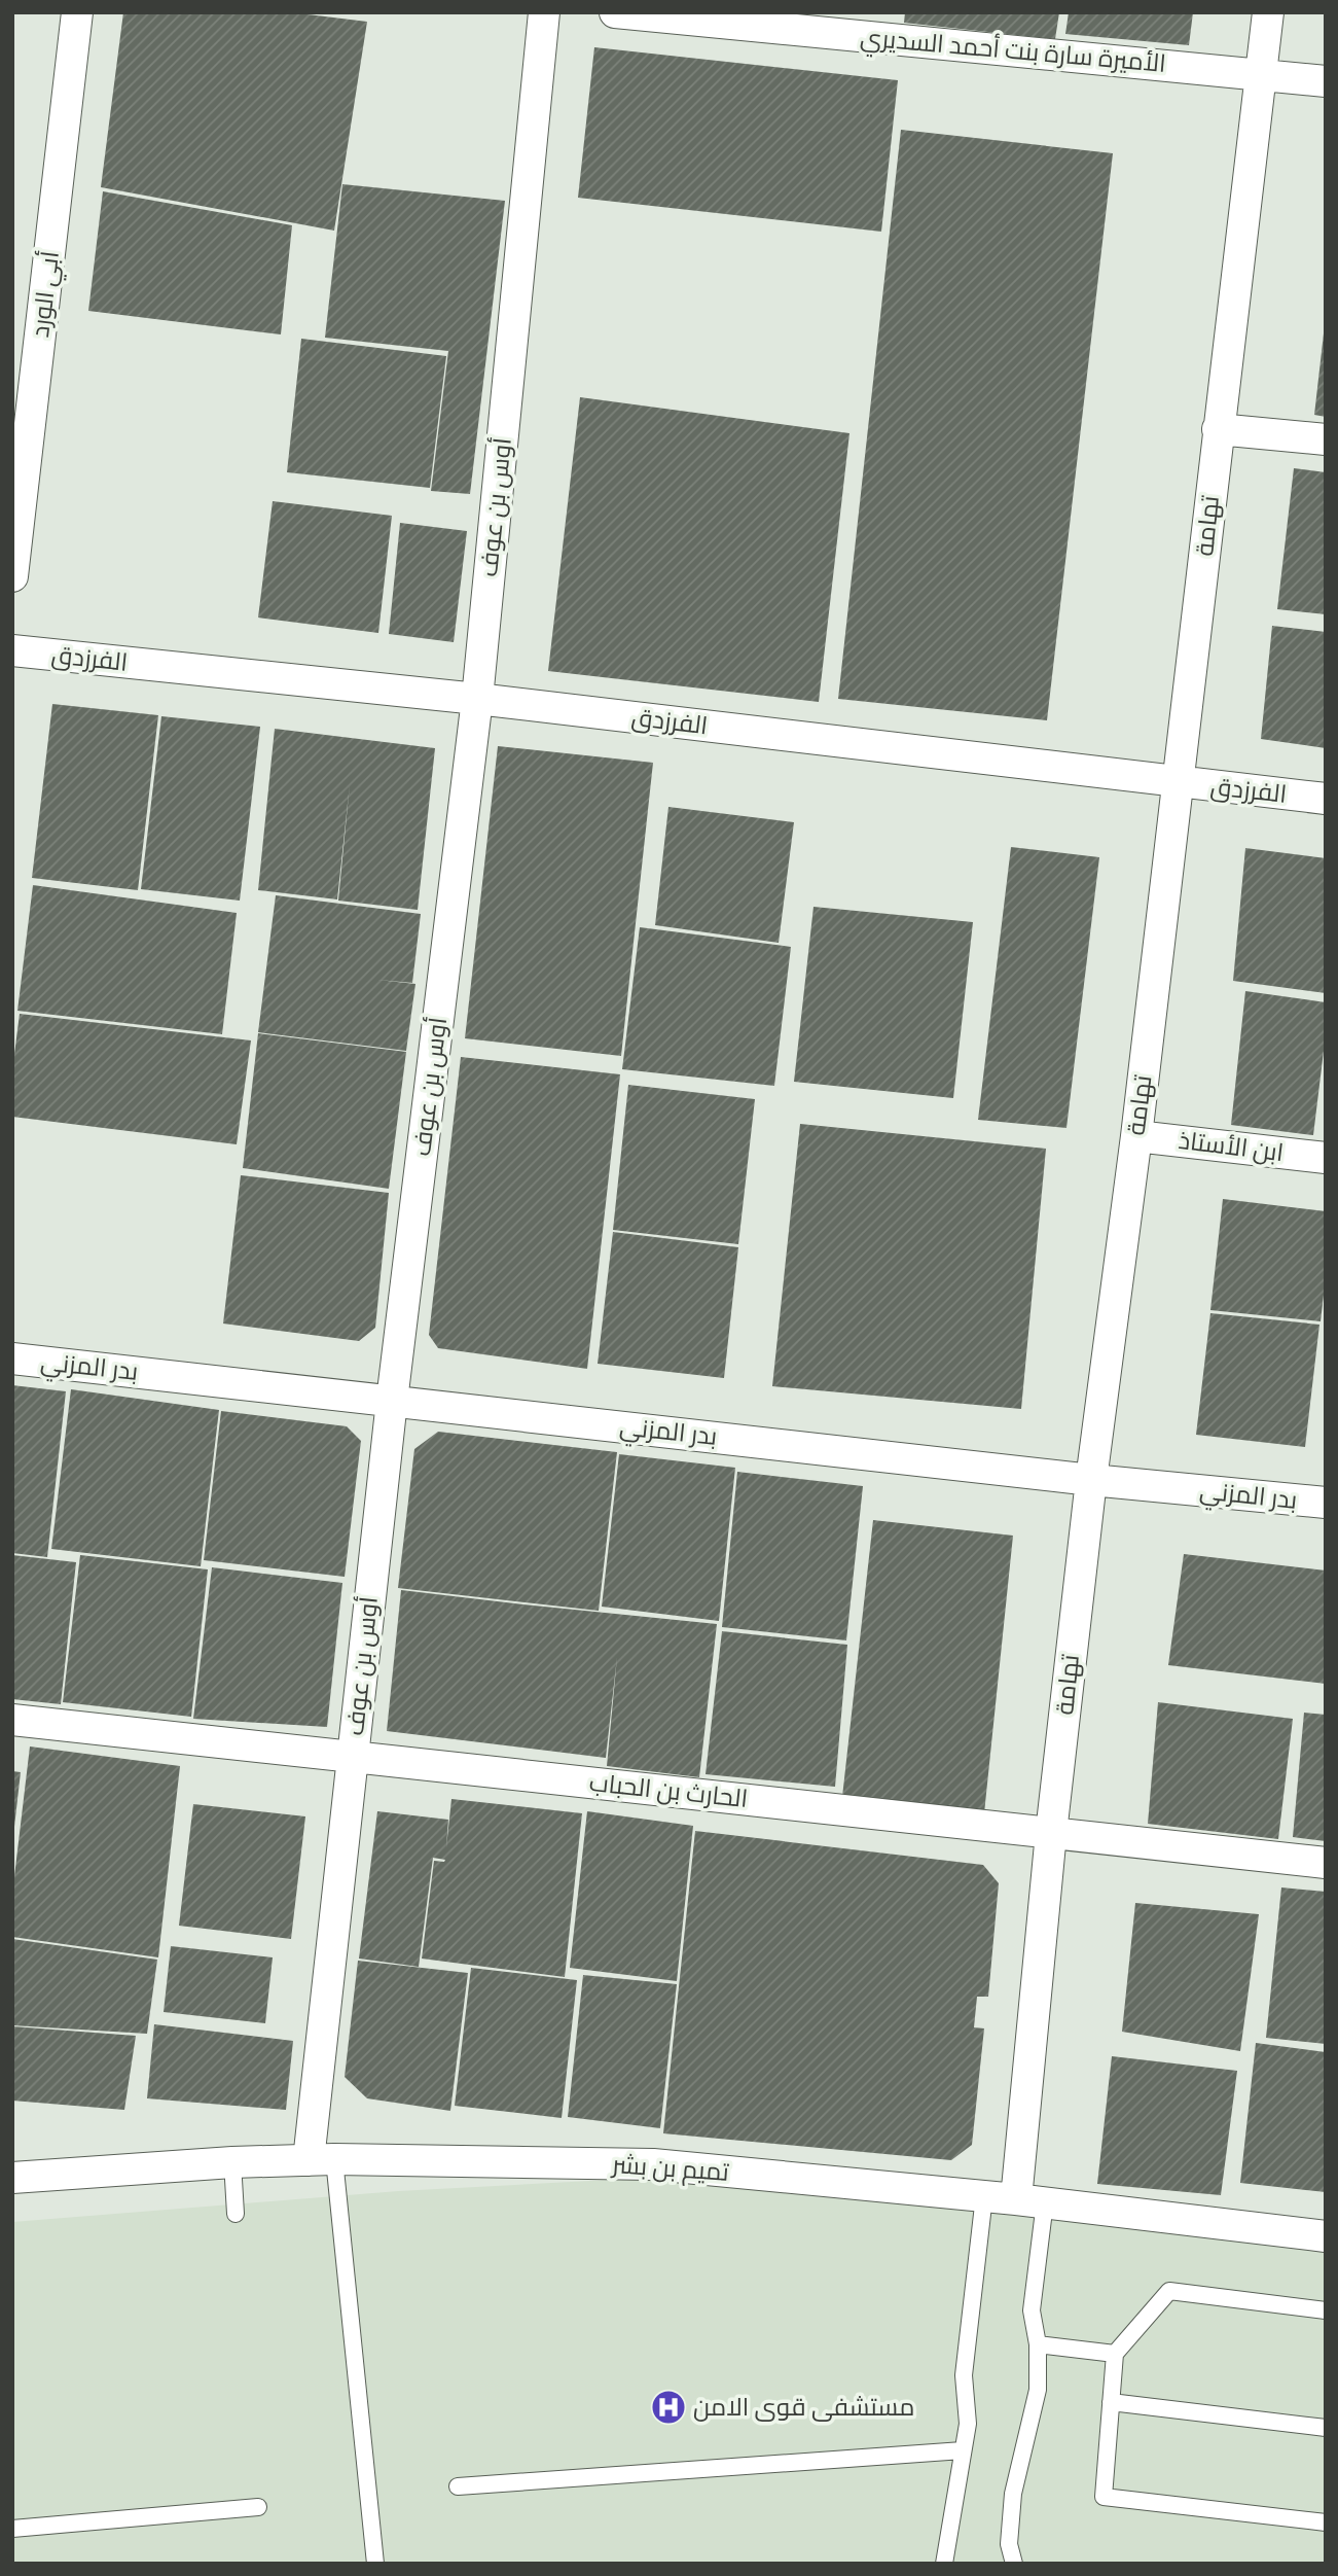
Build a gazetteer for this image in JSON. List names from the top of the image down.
{
  "streets": {
    "street": [
      "الأميرة سارة بنت أحمد السديري",
      "أبي الورد",
      "أوس بن عوف",
      "تهامة",
      "الفرزدق",
      "ابن الأستاذ",
      "بدر المزني",
      "الحارث بن الحباب",
      "تميم بن بشر"
    ]
  },
  "crossings": [
    ["الأميرة سارة بنت أحمد السديري", "تهامة"],
    ["أوس بن عوف", "الفرزدق"],
    ["أوس بن عوف", "بدر المزني"],
    ["أوس بن عوف", "الحارث بن الحباب"],
    ["أوس بن عوف", "تميم بن بشر"],
    ["تهامة", "الفرزدق"],
    ["تهامة", "ابن الأستاذ"],
    ["تهامة", "بدر المزني"],
    ["تهامة", "الحارث بن الحباب"],
    ["تهامة", "تميم بن بشر"]
  ],
  "places": {
    "hospital": ["مستشفى قوى الامن"]
  }
}
